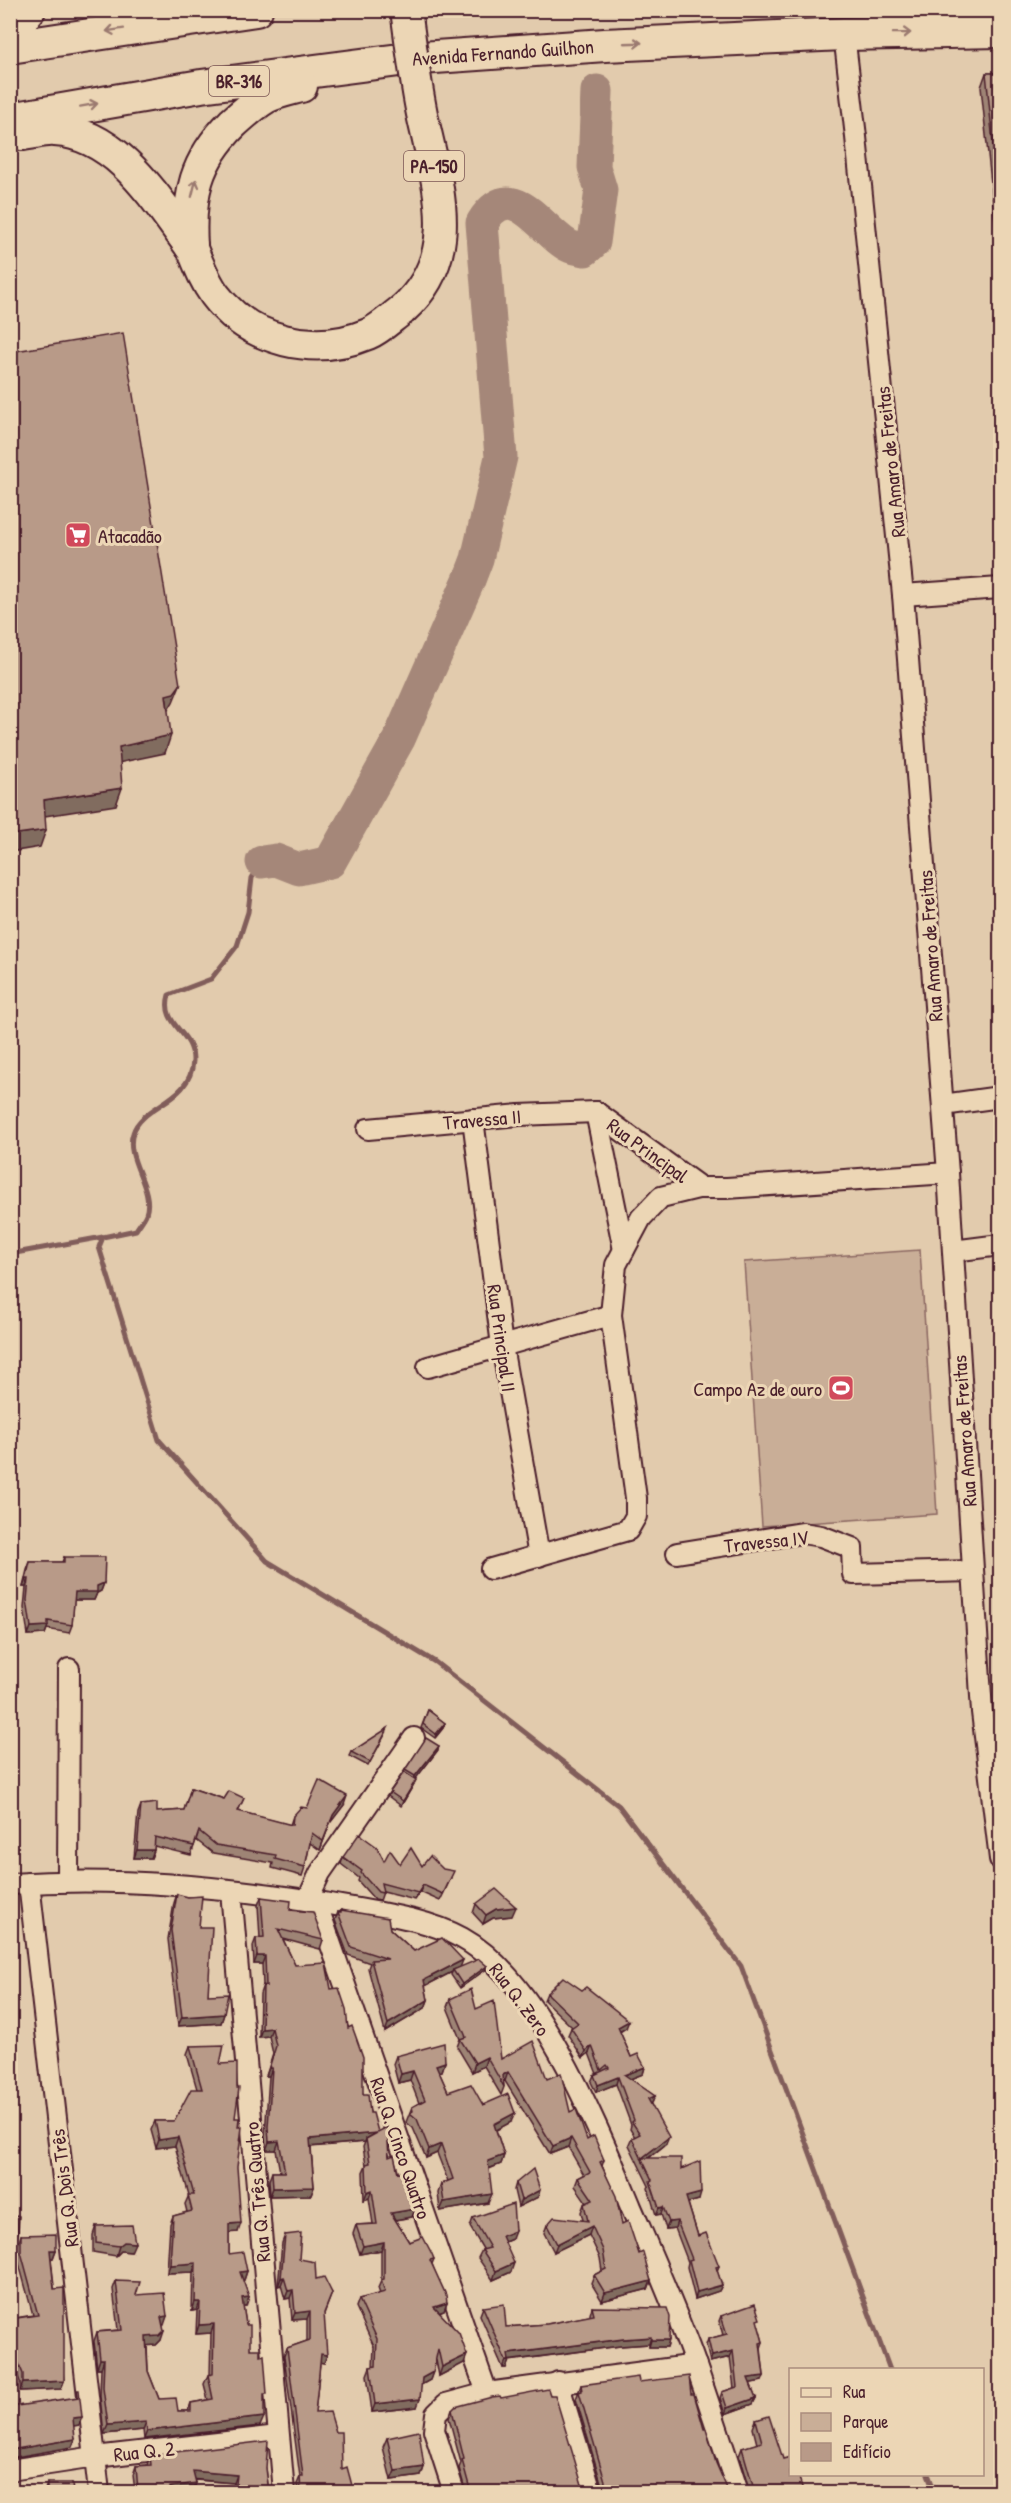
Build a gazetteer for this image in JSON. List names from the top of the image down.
{
  "streets": {
    "highway": ["Avenida Fernando Guilhon", "BR-316"],
    "main road": ["PA-150"],
    "street": [
      "Rua Amaro de Freitas",
      "Travessa II",
      "Rua Principal",
      "Rua Principal II",
      "Travessa IV",
      "Rua Q. Zero",
      "Rua Q. Cinco Quatro",
      "Rua Q. Dois Três",
      "Rua Q. Três Quatro",
      "Rua Q. 2"
    ]
  },
  "crossings": [
    ["Avenida Fernando Guilhon", "Rua Amaro de Freitas"],
    ["Rua Amaro de Freitas", "Travessa IV"],
    ["Travessa II", "Rua Principal"],
    ["Travessa II", "Rua Principal II"],
    ["Rua Q. Zero", "Rua Q. Cinco Quatro"],
    ["Rua Q. Zero", "Rua Q. Dois Três"],
    ["Rua Q. Zero", "Rua Q. Três Quatro"],
    ["Rua Q. Dois Três", "Rua Q. 2"],
    ["Rua Q. Três Quatro", "Rua Q. 2"]
  ],
  "one_way": ["Avenida Fernando Guilhon"],
  "places": {
    "supermarket": ["Atacadão"],
    "sports": ["Campo Az de ouro"]
  },
  "legend": ["Rua", "Parque", "Edifício"]
}
